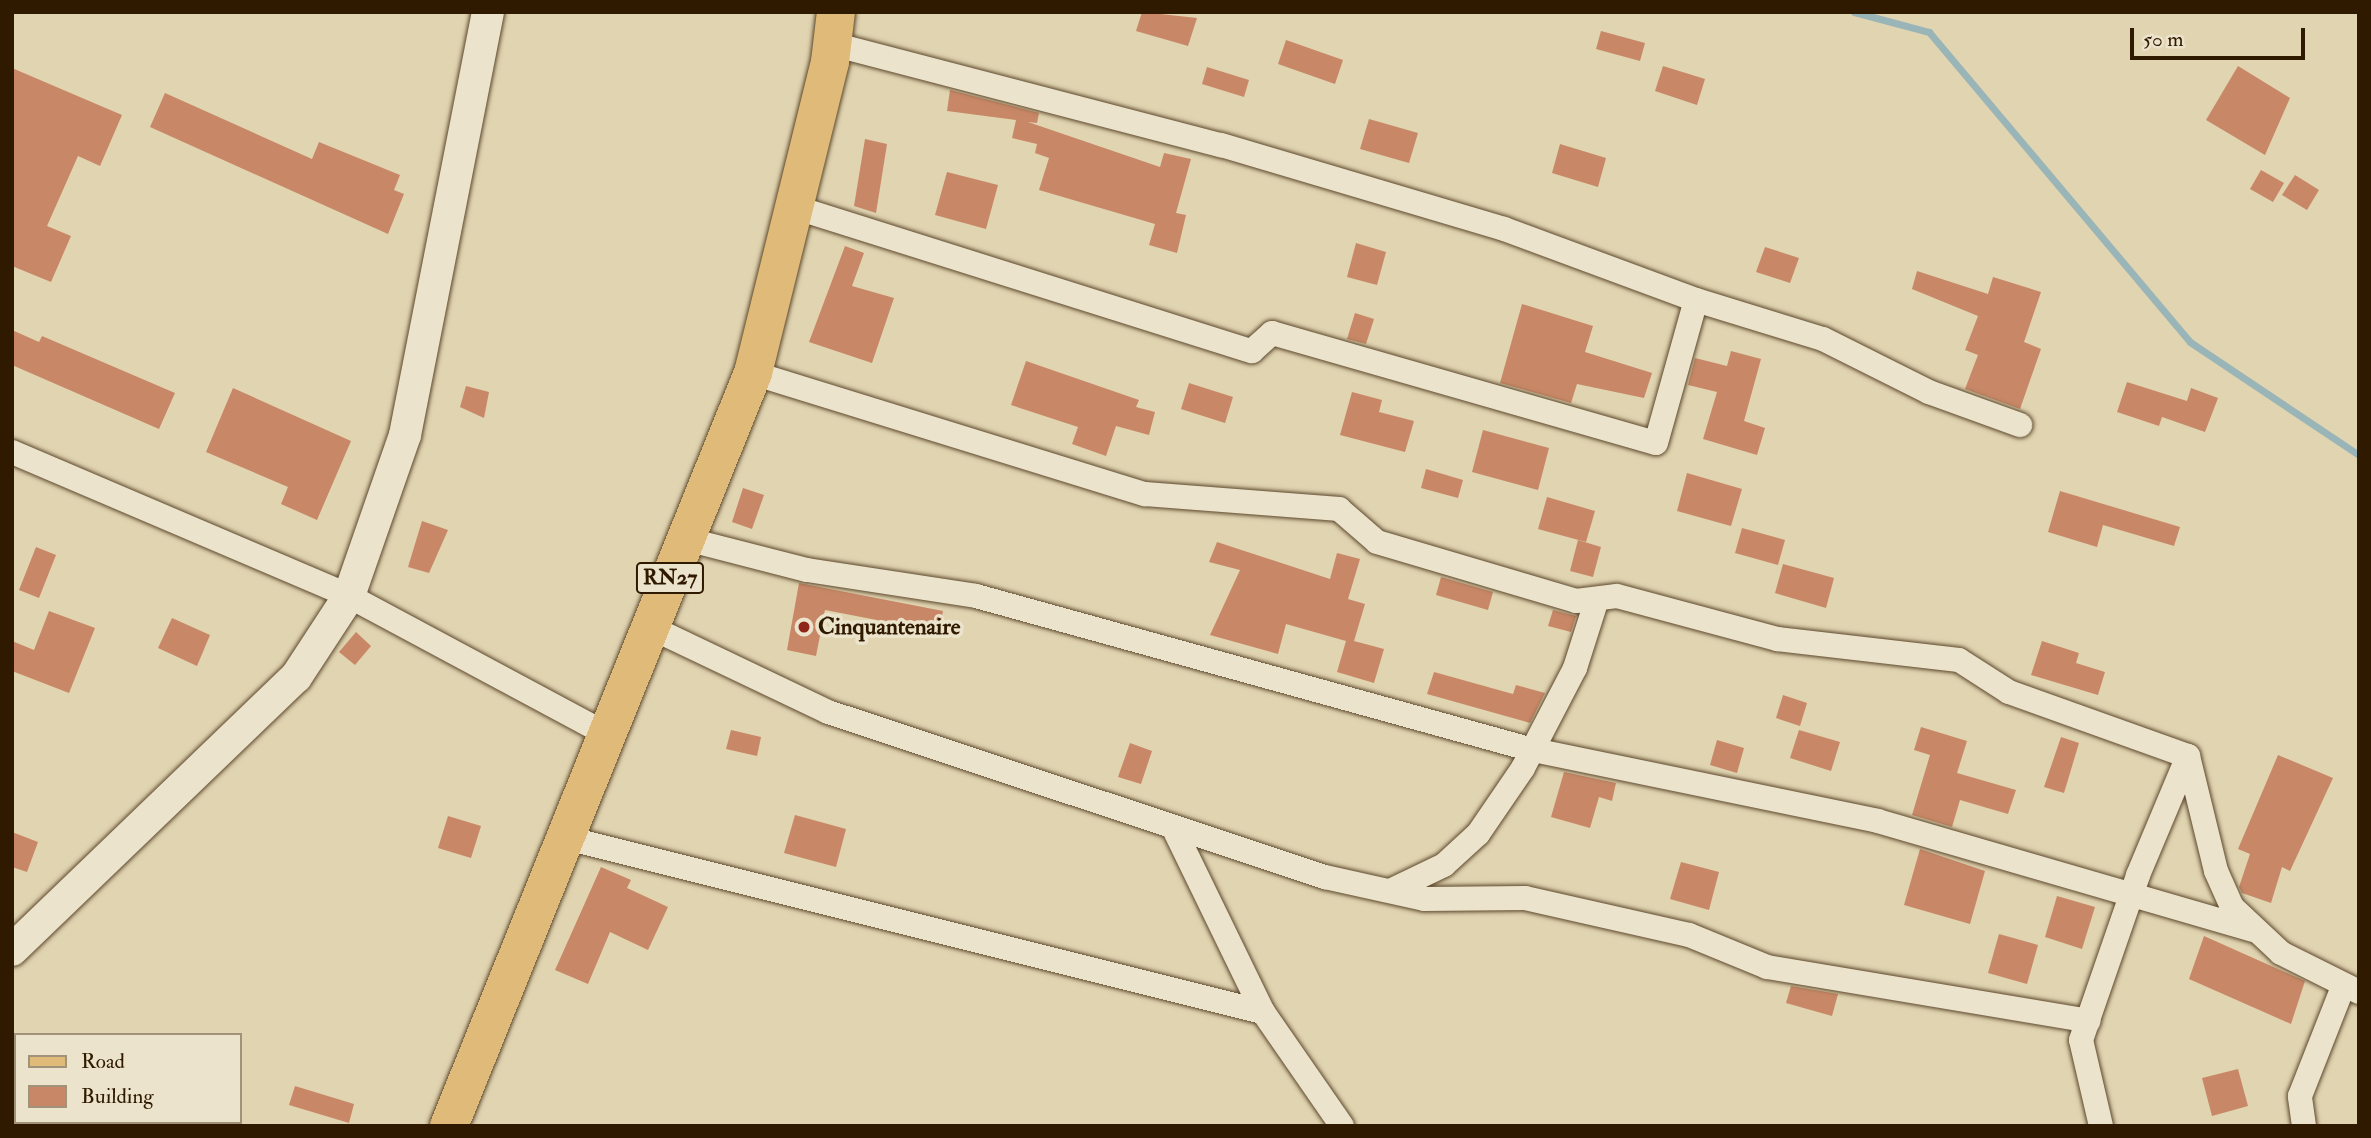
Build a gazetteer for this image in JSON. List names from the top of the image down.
{
  "streets": {
    "main road": ["RN27"]
  },
  "places": ["Cinquantenaire"],
  "legend": ["Road", "Building"],
  "scale_bar": "50 m"
}
